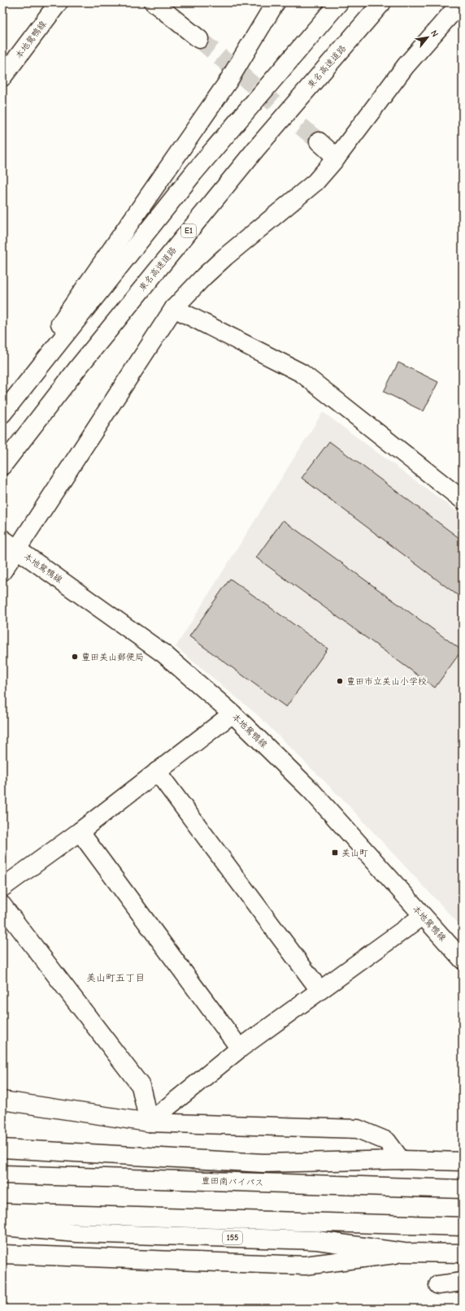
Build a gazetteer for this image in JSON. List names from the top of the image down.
{
  "streets": {
    "main road": [
      "本地鴛鴨線",
      "東名高速道路",
      "E1",
      "豊田南バイパス",
      "155"
    ]
  },
  "districts": ["美山町五丁目"],
  "places": {
    "other": ["豊田美山郵便局", "豊田市立美山小学校"],
    "transit": ["美山町"]
  },
  "north": "top right"
}
